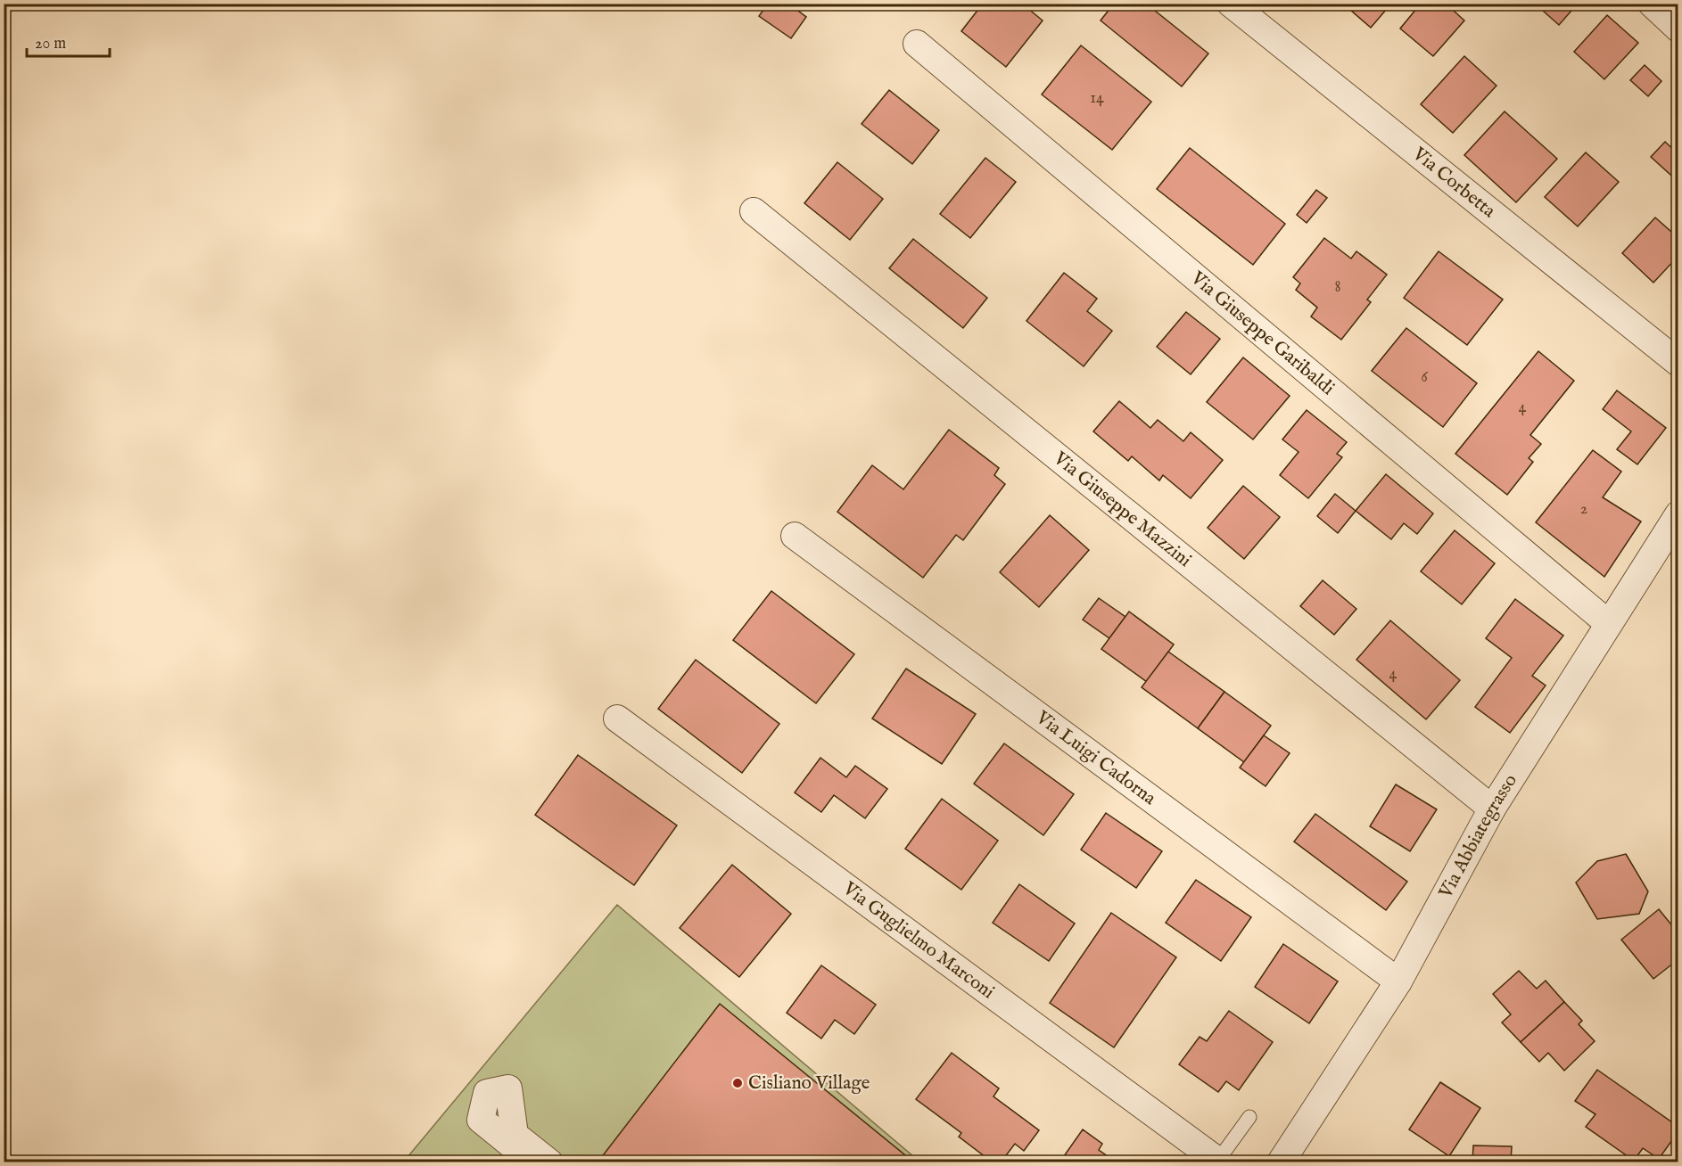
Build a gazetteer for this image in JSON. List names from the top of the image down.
{
  "streets": {
    "street": [
      "Via Corbetta",
      "Via Giuseppe Garibaldi",
      "Via Giuseppe Mazzini",
      "Via Luigi Cadorna",
      "Via Abbiategrasso",
      "Via Guglielmo Marconi"
    ]
  },
  "crossings": [
    ["Via Giuseppe Garibaldi", "Via Abbiategrasso"],
    ["Via Giuseppe Mazzini", "Via Abbiategrasso"],
    ["Via Luigi Cadorna", "Via Abbiategrasso"]
  ],
  "places": ["Cisliano Village"],
  "house_numbers": [
    "14",
    "8",
    "6",
    "4",
    "2",
    "4"
  ],
  "scale_bar": "20 m"
}
